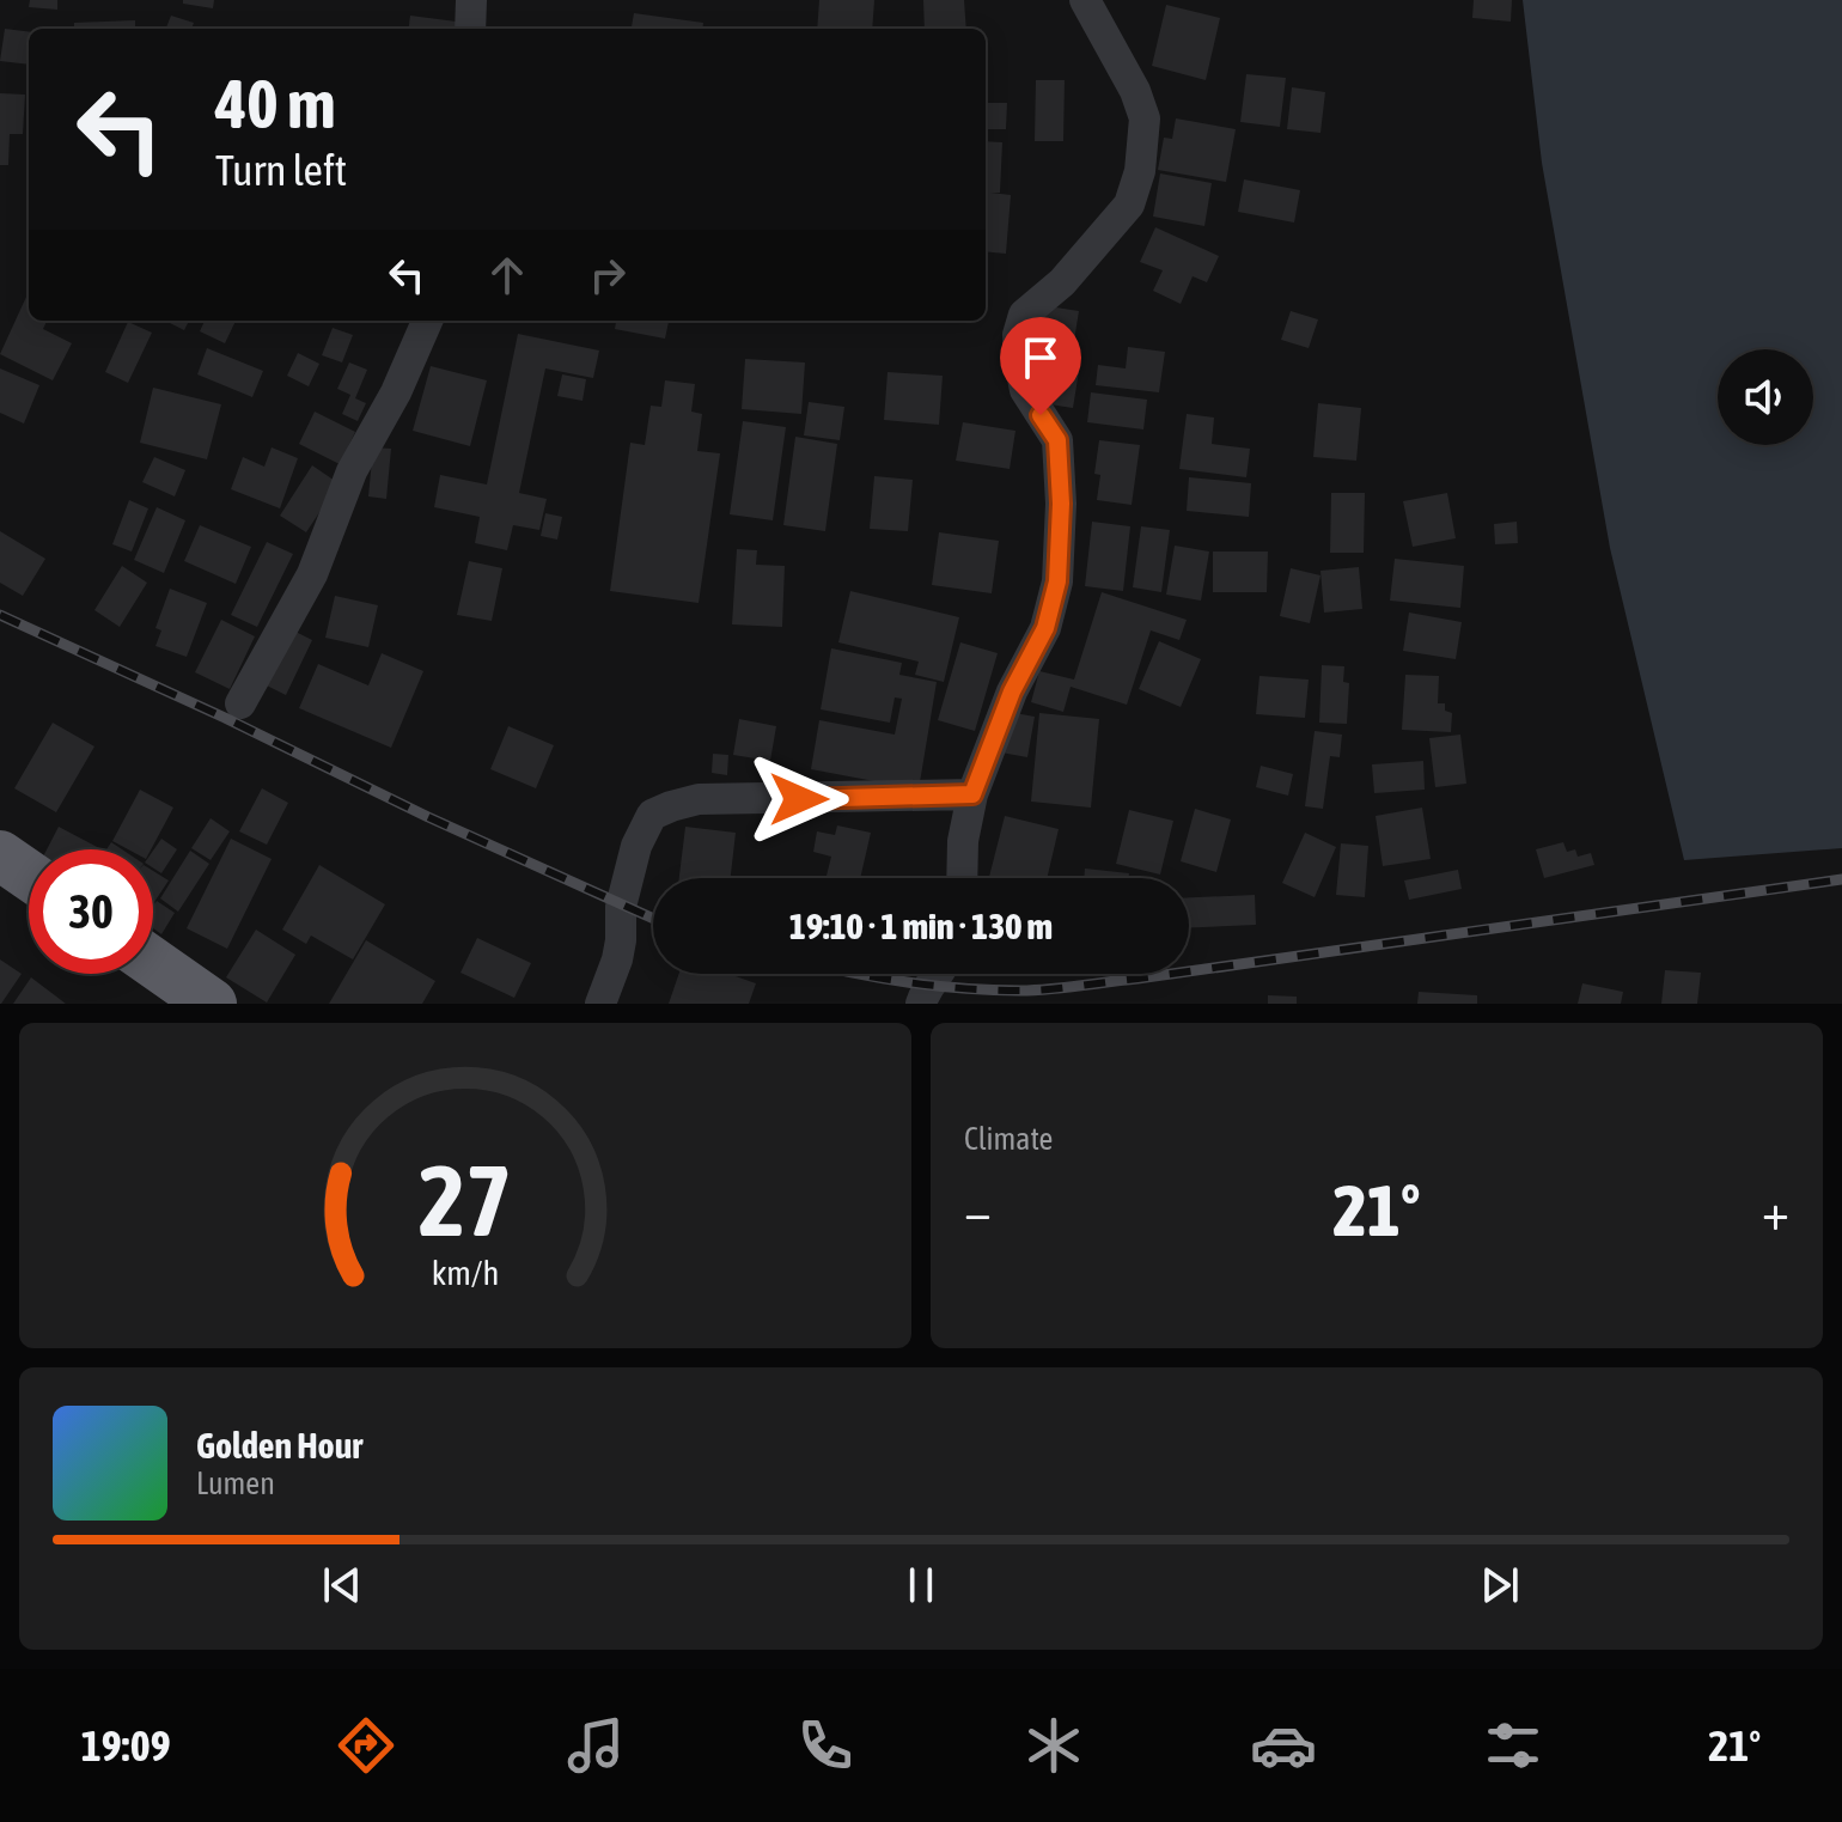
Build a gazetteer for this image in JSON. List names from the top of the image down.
{
  "page": {
    "turn": ["40 m", "Turn left"],
    "limit": "30",
    "trip": "19:10 · 1 min · 130 m",
    "tile": "Climate",
    "heat": ["−", "21°", "+"],
    "song": ["Golden Hour", "Lumen"],
    "tabs": ["19:09", "21°"],
    "gauge": ["27", "km/h"]
  }
}
